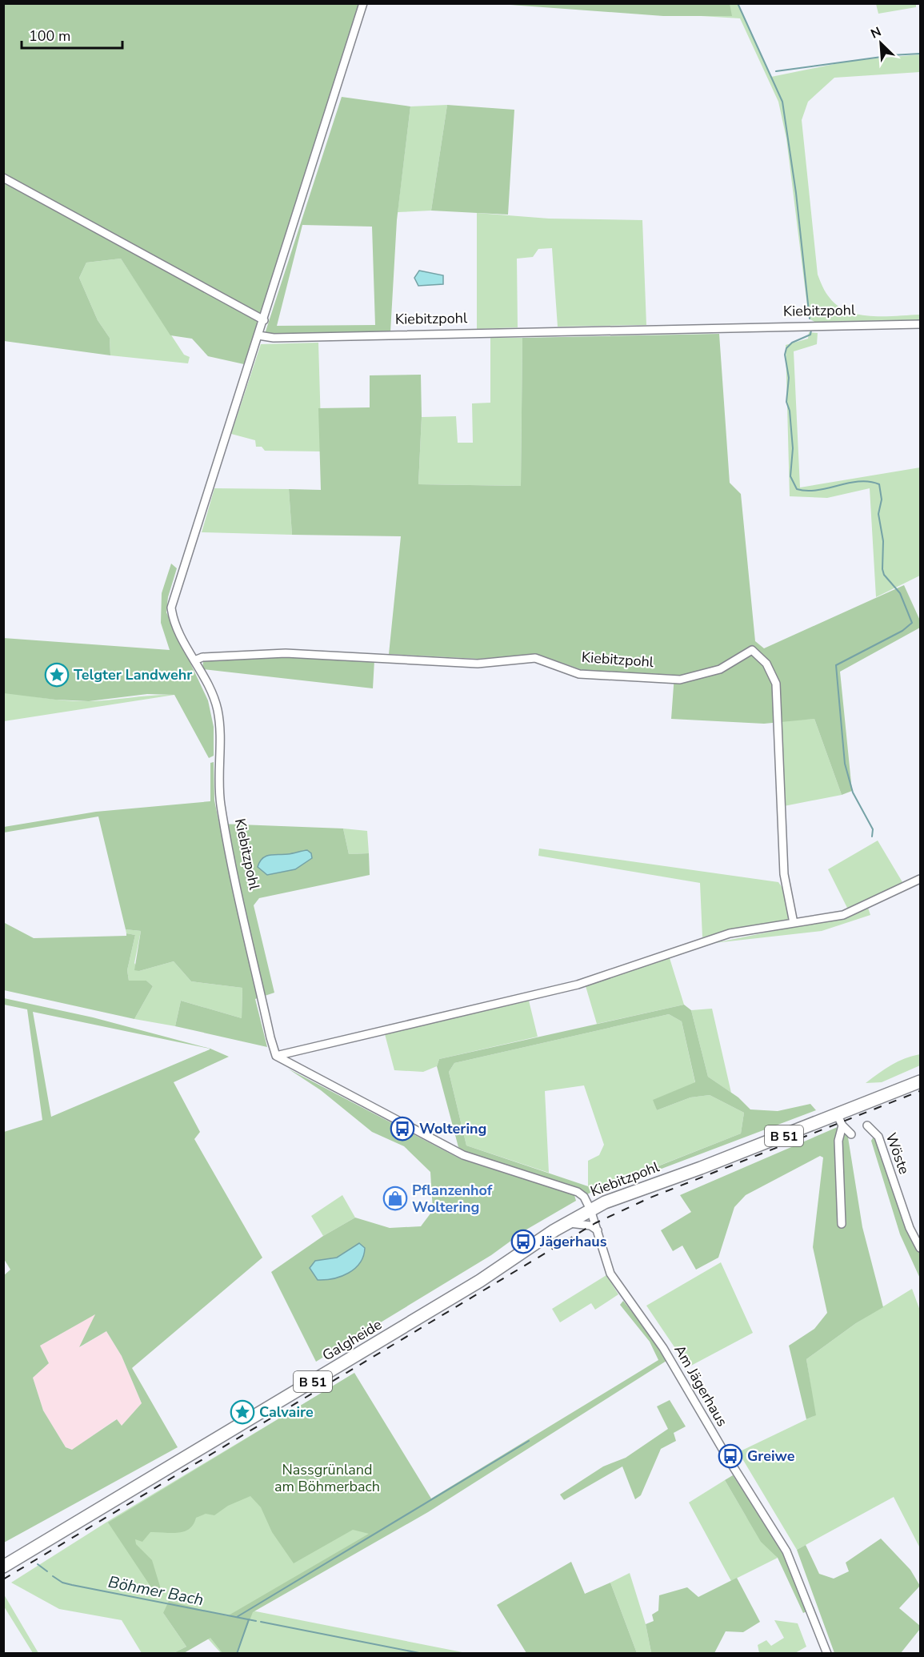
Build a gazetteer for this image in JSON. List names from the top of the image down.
{
  "streets": {
    "main road": ["Kiebitzpohl", "B 51", "Galgheide"],
    "street": ["Wöste", "Am Jägerhaus"]
  },
  "crossings": [
    ["Kiebitzpohl", "Galgheide"],
    ["Kiebitzpohl", "Am Jägerhaus"],
    ["Galgheide", "Am Jägerhaus"]
  ],
  "water": ["Böhmer Bach"],
  "parks": ["Nassgrünland am Böhmerbach"],
  "places": {
    "place": ["Telgter Landwehr", "Calvaire"],
    "bus stop": ["Woltering", "Jägerhaus", "Greiwe"],
    "shop": ["Pflanzenhof Woltering"]
  },
  "scale_bar": "100 m",
  "north": "top left"
}
